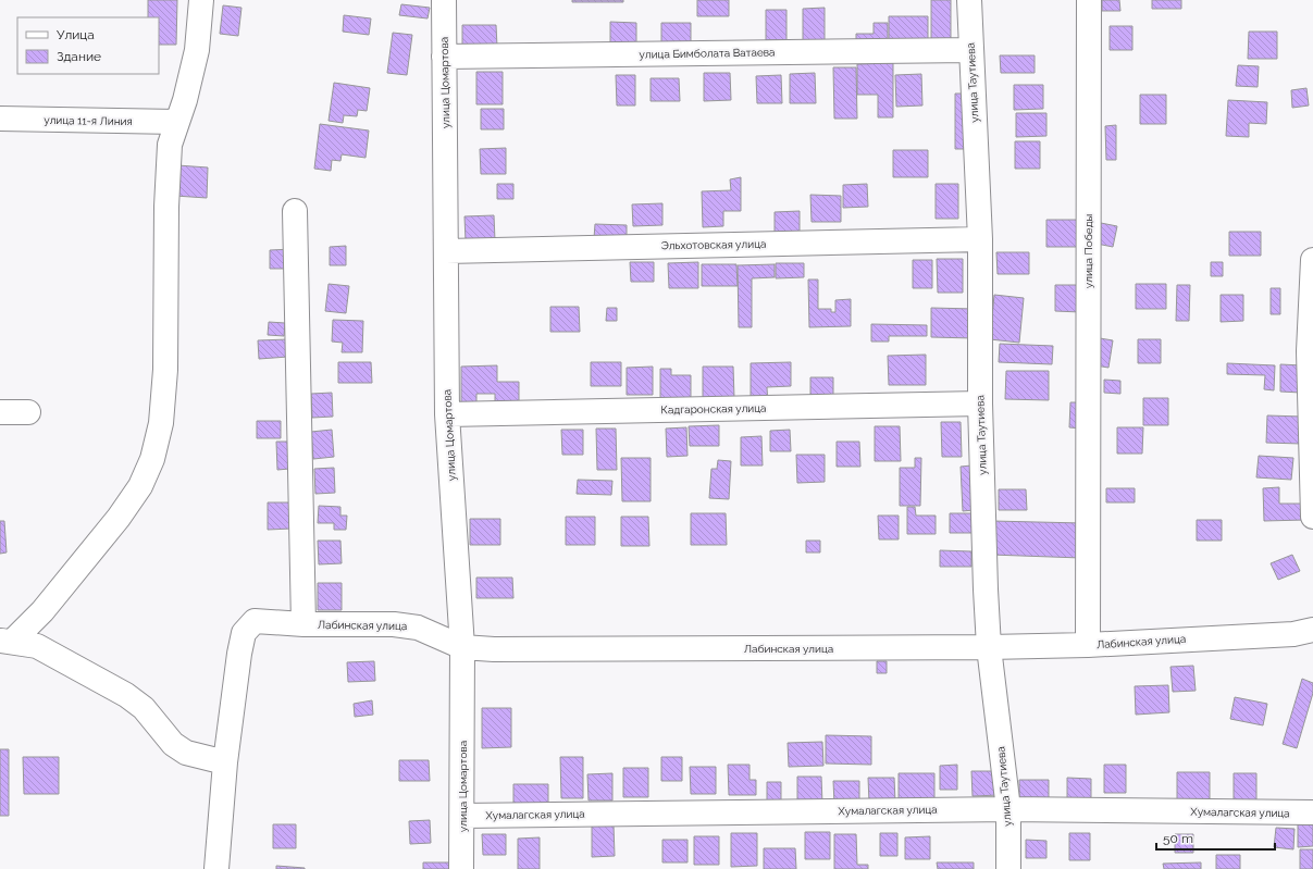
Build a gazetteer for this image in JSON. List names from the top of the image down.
{
  "streets": {
    "street": [
      "улица Бимболата Ватаева",
      "улица Цомартова",
      "улица Таутиева",
      "улица 11-я Линия",
      "Эльхотовская улица",
      "улица Победы",
      "Кадгаронская улица",
      "Лабинская улица",
      "Хумалагская улица"
    ]
  },
  "crossings": [
    ["улица Бимболата Ватаева", "улица Цомартова"],
    ["улица Бимболата Ватаева", "улица Таутиева"],
    ["улица Цомартова", "Эльхотовская улица"],
    ["улица Цомартова", "Кадгаронская улица"],
    ["улица Цомартова", "Лабинская улица"],
    ["улица Цомартова", "Хумалагская улица"],
    ["улица Таутиева", "Эльхотовская улица"],
    ["улица Таутиева", "Кадгаронская улица"],
    ["улица Таутиева", "Лабинская улица"],
    ["улица Таутиева", "Хумалагская улица"],
    ["улица Победы", "Лабинская улица"]
  ],
  "legend": ["Улица", "Здание"],
  "scale_bar": "50 m"
}
